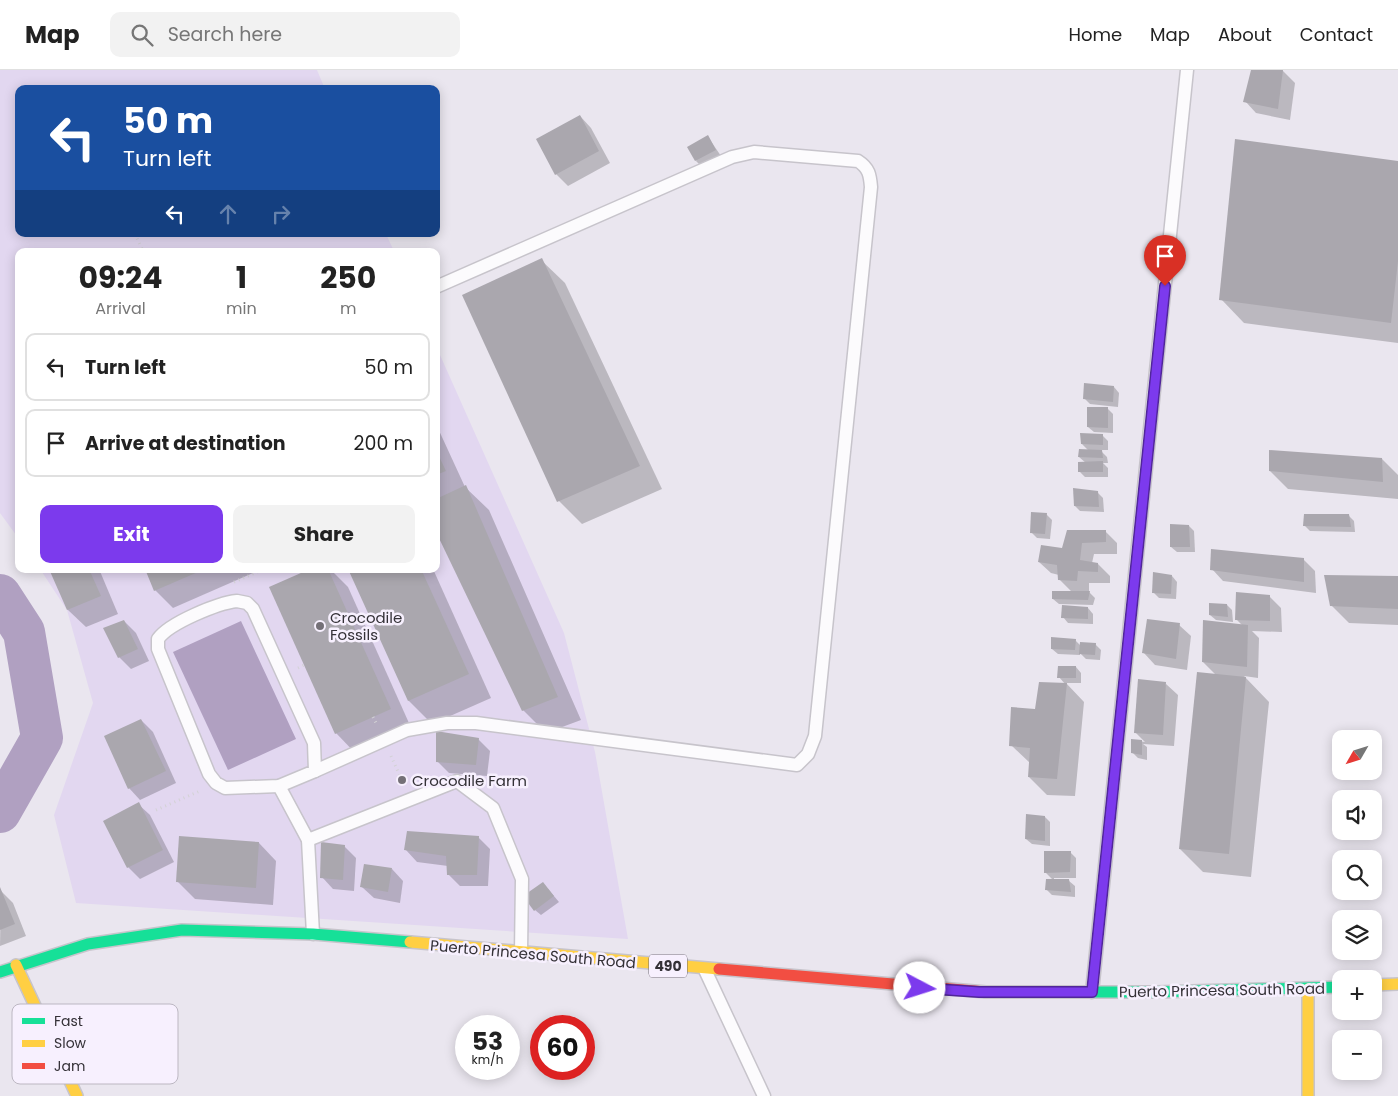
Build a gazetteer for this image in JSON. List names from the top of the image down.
{
  "streets": {
    "main road": ["Puerto Princesa South Road", "490"]
  },
  "places": ["Crocodile Fossils", "Crocodile Farm"],
  "legend": ["Fast", "Slow", "Jam"],
  "north": "bottom left",
  "page": {
    "header": "Map",
    "search": "Search here",
    "nav": [
      "Home",
      "Map",
      "About",
      "Contact"
    ],
    "turn": ["50 m", "Turn left"],
    "eta": [
      "09:24",
      "Arrival",
      "1",
      "min",
      "250",
      "m"
    ],
    "list": [
      {
        "name": "Turn left",
        "value": "50 m"
      },
      {
        "name": "Arrive at destination",
        "value": "200 m"
      }
    ],
    "buttons": ["Exit", "Share"],
    "map_buttons": ["+", "−"],
    "speed": "53 km/h",
    "limit": "60"
  }
}
